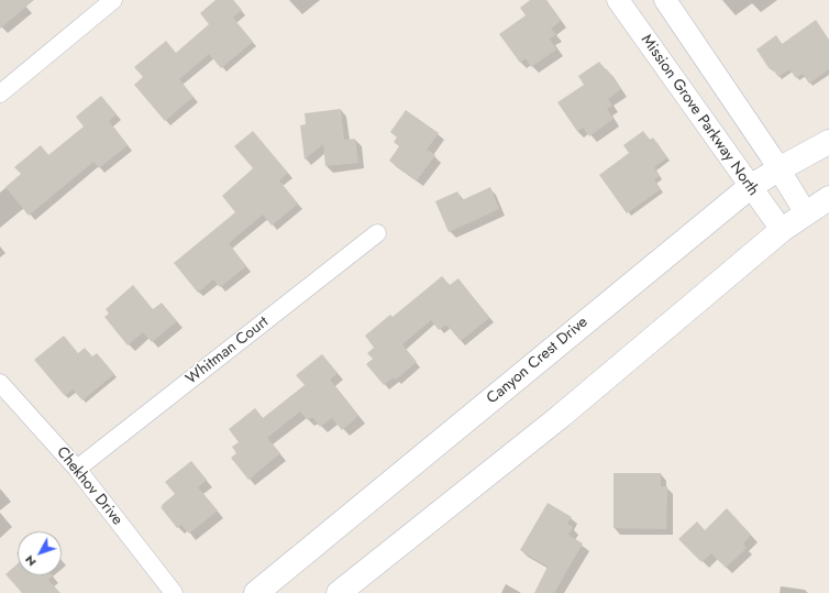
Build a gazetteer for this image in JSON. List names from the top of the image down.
{
  "streets": {
    "main road": ["Canyon Crest Drive"],
    "street": ["Mission Grove Parkway North", "Whitman Court", "Chekhov Drive"]
  },
  "crossings": [
    ["Mission Grove Parkway North", "Canyon Crest Drive"],
    ["Whitman Court", "Chekhov Drive"]
  ],
  "north": "bottom left"
}
